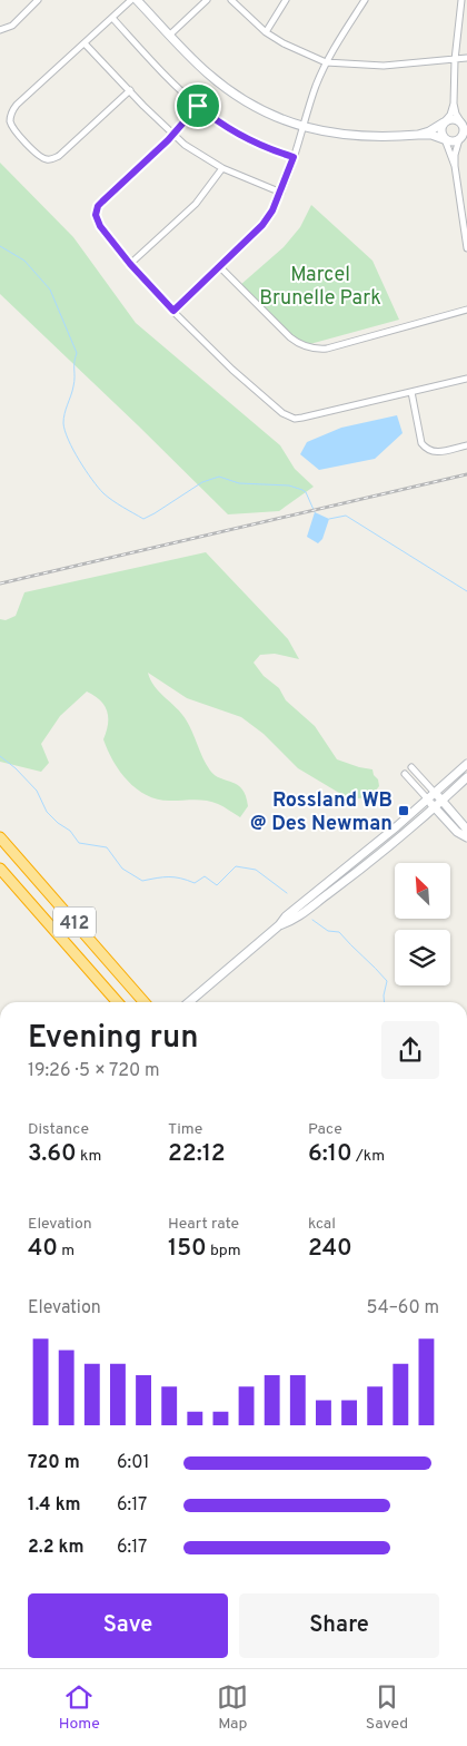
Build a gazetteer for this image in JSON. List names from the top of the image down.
{
  "streets": {
    "highway": ["412"]
  },
  "parks": ["Marcel Brunelle Park"],
  "places": {
    "transit": ["Rossland WB @ Des Newman"]
  },
  "north": "top left",
  "page": {
    "heading": ["Evening run", "19:26 · 5 × 720 m"],
    "stats": [
      ["Distance", "3.60 km"],
      ["Time", "22:12"],
      ["Pace", "6:10 /km"],
      ["Elevation", "40 m"],
      ["Heart rate", "150 bpm"],
      ["kcal", "240"]
    ],
    "chart": ["Elevation", "54–60 m"],
    "list": [
      {
        "name": "720 m",
        "note": "6:01"
      },
      {
        "name": "1.4 km",
        "note": "6:17"
      },
      {
        "name": "2.2 km",
        "note": "6:17"
      }
    ],
    "buttons": ["Save", "Share"],
    "tabs": ["Home", "Map", "Saved"]
  }
}
